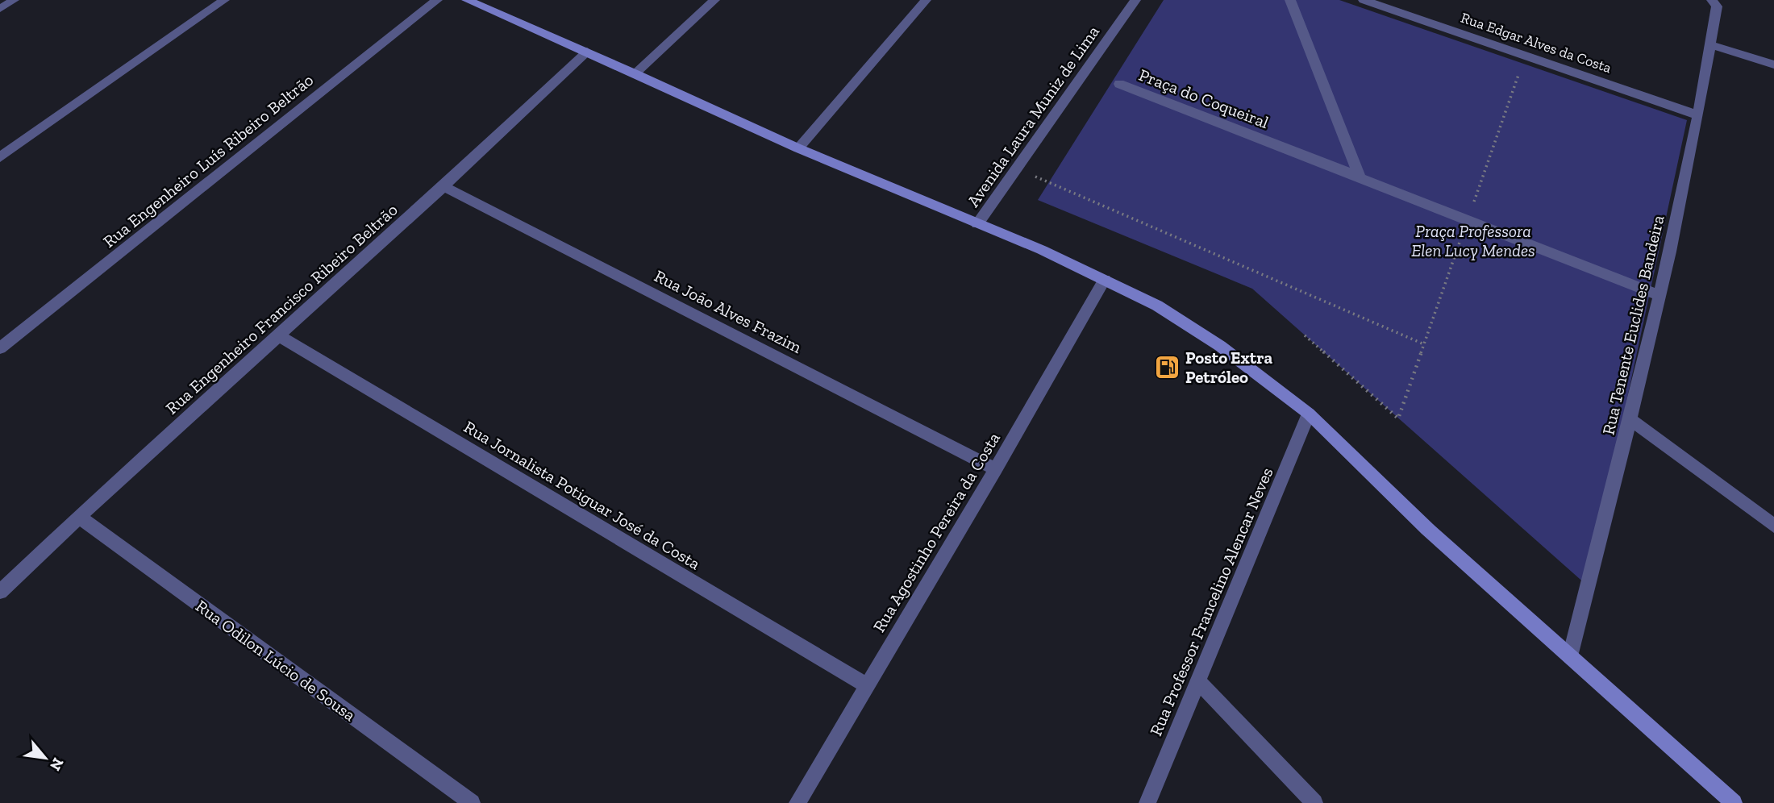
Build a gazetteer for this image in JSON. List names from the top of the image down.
{
  "streets": {
    "street": [
      "Rua Edgar Alves da Costa",
      "Praça do Coqueiral",
      "Avenida Laura Muniz de Lima",
      "Rua Engenheiro Luís Ribeiro Beltrão",
      "Rua Engenheiro Francisco Ribeiro Beltrão",
      "Rua João Alves Frazim",
      "Rua Tenente Euclides Bandeira",
      "Rua Jornalista Potiguar José da Costa",
      "Rua Agostinho Pereira da Costa",
      "Rua Professor Francelino Alencar Neves",
      "Rua Odilon Lúcio de Sousa"
    ]
  },
  "crossings": [
    ["Rua Edgar Alves da Costa", "Rua Tenente Euclides Bandeira"],
    ["Praça do Coqueiral", "Rua Tenente Euclides Bandeira"],
    ["Rua Engenheiro Francisco Ribeiro Beltrão", "Rua João Alves Frazim"],
    ["Rua Engenheiro Francisco Ribeiro Beltrão", "Rua Jornalista Potiguar José da Costa"],
    ["Rua Engenheiro Francisco Ribeiro Beltrão", "Rua Odilon Lúcio de Sousa"],
    ["Rua João Alves Frazim", "Rua Agostinho Pereira da Costa"],
    ["Rua Jornalista Potiguar José da Costa", "Rua Agostinho Pereira da Costa"]
  ],
  "parks": ["Praça Professora Elen Lucy Mendes"],
  "places": {
    "fuel station": ["Posto Extra Petróleo"]
  },
  "north": "bottom right"
}
